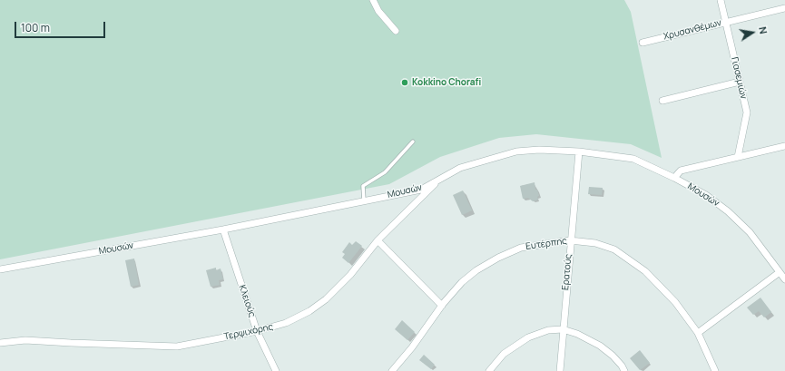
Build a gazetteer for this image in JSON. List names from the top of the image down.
{
  "streets": {
    "street": [
      "Χρυσανθέμων",
      "Γιασεμιών",
      "Μουσών",
      "Ευτέρπης",
      "Ερατούς",
      "Κλειούς",
      "Τερψιχόρης"
    ]
  },
  "crossings": [
    ["Χρυσανθέμων", "Γιασεμιών"],
    ["Μουσών", "Ερατούς"],
    ["Μουσών", "Κλειούς"],
    ["Μουσών", "Τερψιχόρης"],
    ["Ευτέρπης", "Ερατούς"],
    ["Κλειούς", "Τερψιχόρης"]
  ],
  "places": ["Kokkino Chorafi"],
  "scale_bar": "100 m",
  "north": "right"
}
